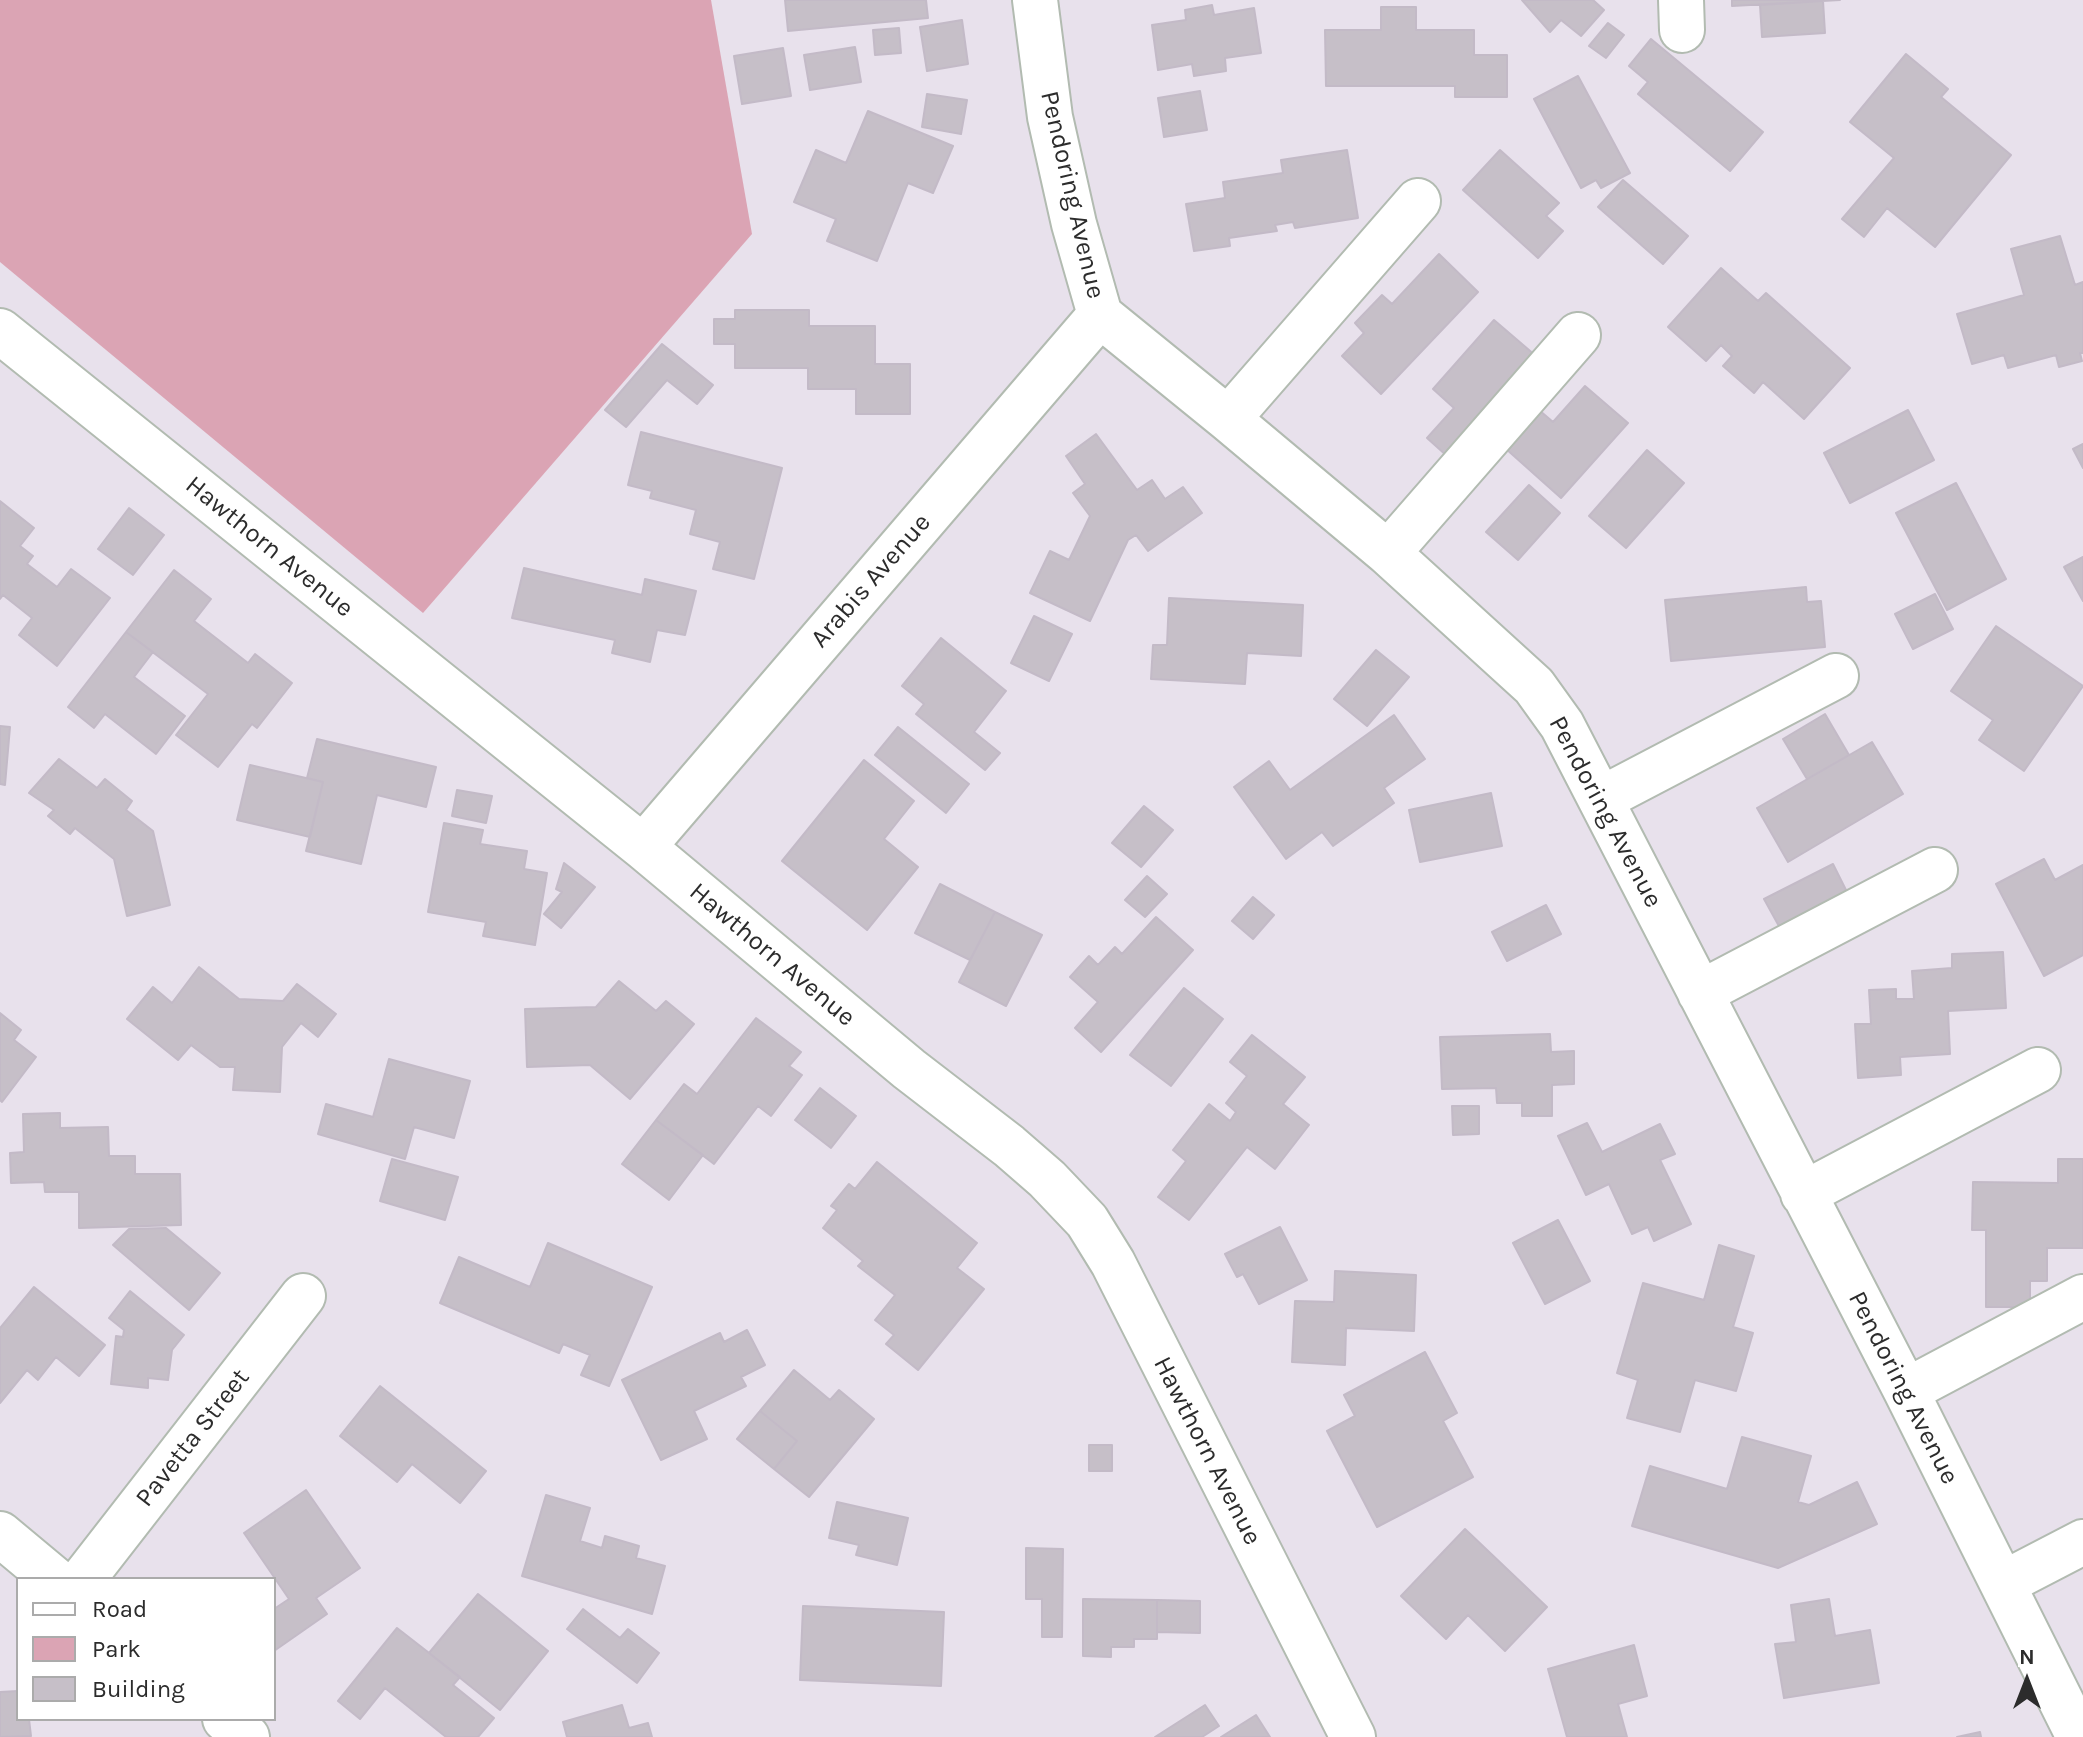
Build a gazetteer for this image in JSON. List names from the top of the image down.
{
  "streets": {
    "street": [
      "Pendoring Avenue",
      "Hawthorn Avenue",
      "Arabis Avenue",
      "Pavetta Street"
    ]
  },
  "crossings": [
    ["Pendoring Avenue", "Arabis Avenue"],
    ["Hawthorn Avenue", "Arabis Avenue"]
  ],
  "legend": ["Road", "Park", "Building"],
  "north": "top"
}
